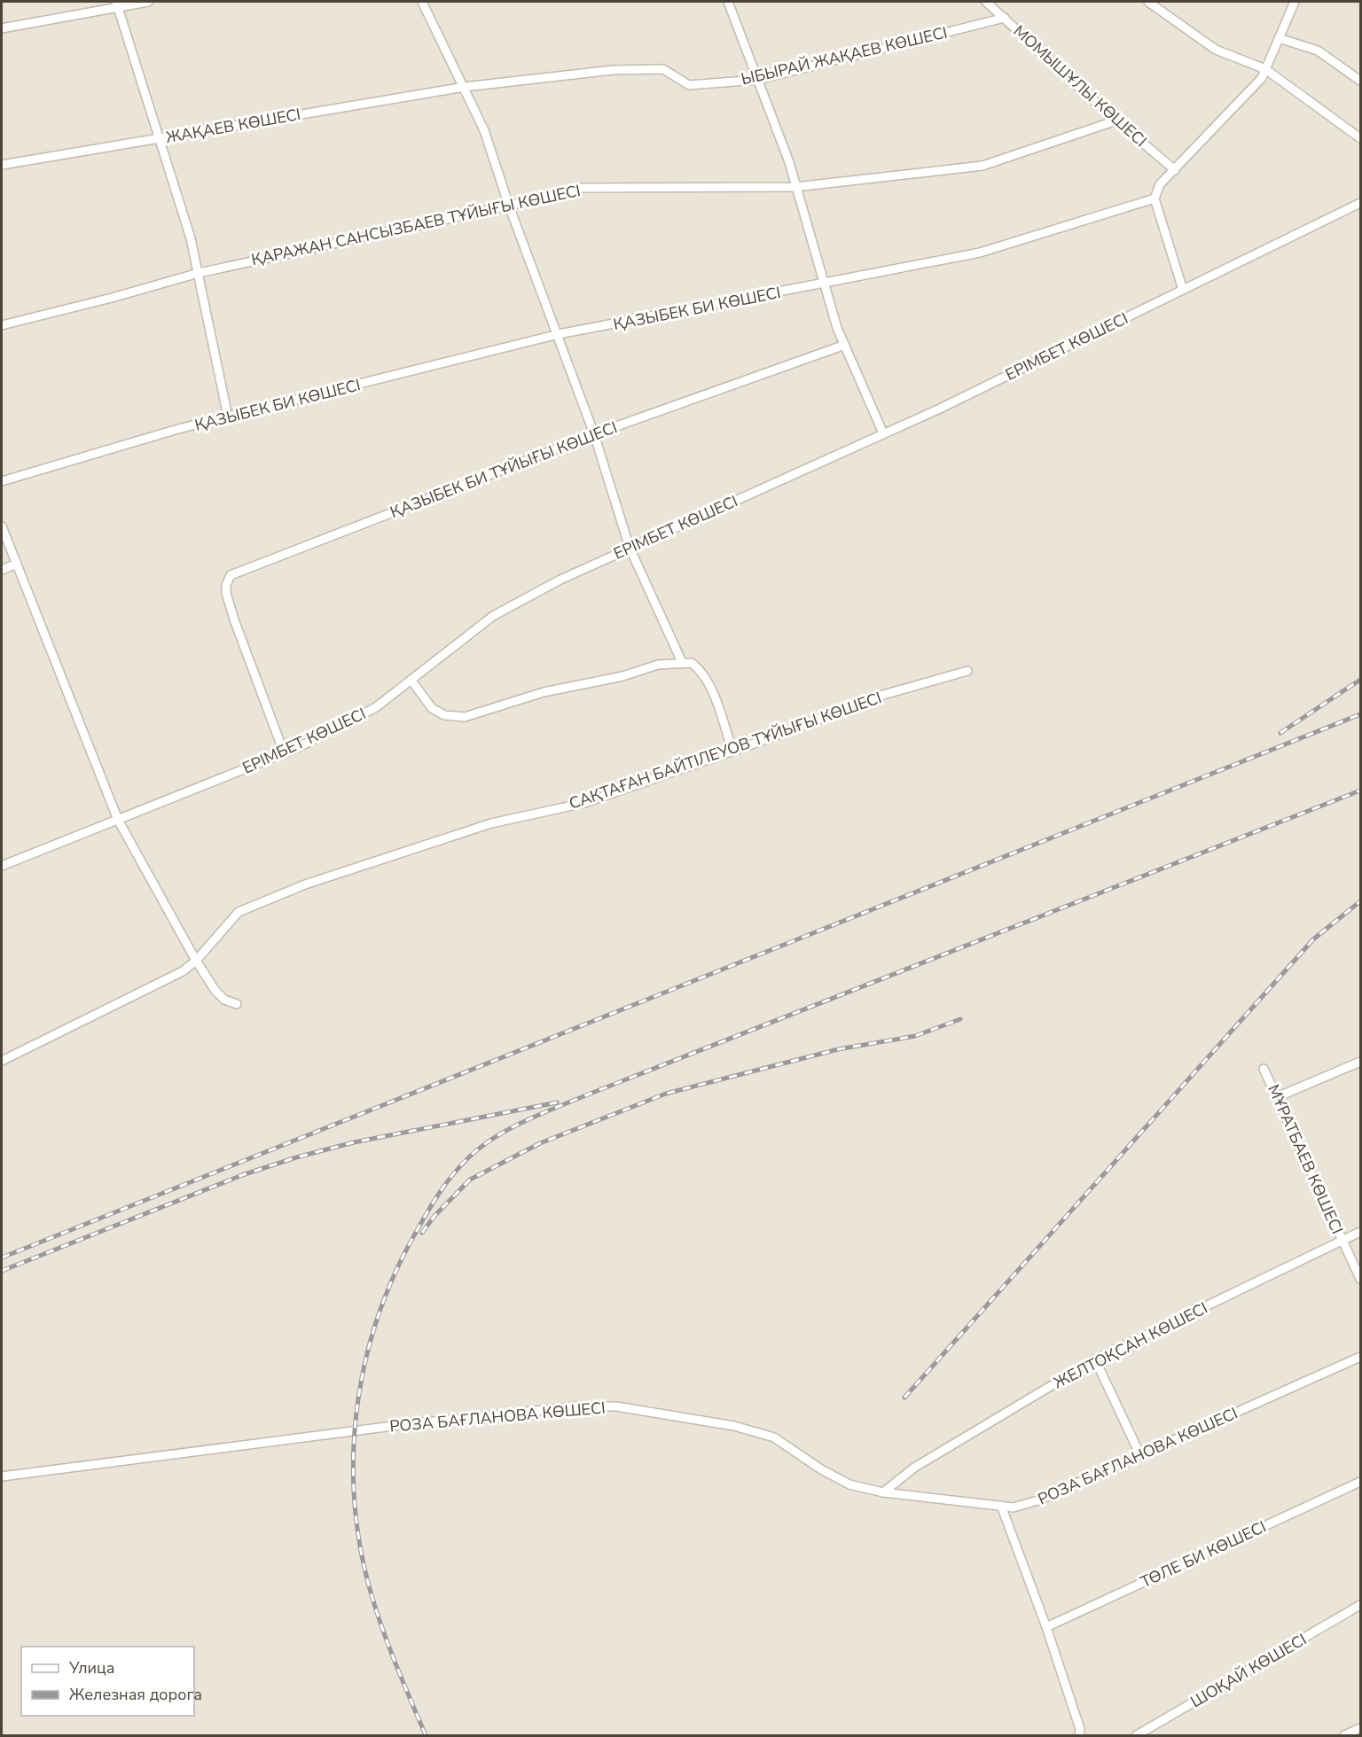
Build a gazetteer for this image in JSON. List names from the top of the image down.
{
  "streets": {
    "street": [
      "ЫБЫРАЙ ЖАҚАЕВ КӨШЕСІ",
      "МОМЫШҰЛЫ КӨШЕСІ",
      "ЖАҚАЕВ КӨШЕСІ",
      "ҚАРАЖАН САНСЫЗБАЕВ ТҰЙЫҒЫ КӨШЕСІ",
      "ҚАЗЫБЕК БИ КӨШЕСІ",
      "ЕРІМБЕТ КӨШЕСІ",
      "ҚАЗЫБЕК БИ ТҰЙЫҒЫ КӨШЕСІ",
      "САҚТАҒАН БАЙТІЛЕУОВ ТҰЙЫҒЫ КӨШЕСІ",
      "МҰРАТБАЕВ КӨШЕСІ",
      "ЖЕЛТОҚСАН КӨШЕСІ",
      "РОЗА БАҒЛАНОВА КӨШЕСІ",
      "ТӨЛЕ БИ КӨШЕСІ",
      "ШОҚАЙ КӨШЕСІ"
    ]
  },
  "crossings": [
    ["ЫБЫРАЙ ЖАҚАЕВ КӨШЕСІ", "МОМЫШҰЛЫ КӨШЕСІ"],
    ["ЫБЫРАЙ ЖАҚАЕВ КӨШЕСІ", "ЖАҚАЕВ КӨШЕСІ"],
    ["МОМЫШҰЛЫ КӨШЕСІ", "ҚАРАЖАН САНСЫЗБАЕВ ТҰЙЫҒЫ КӨШЕСІ"],
    ["ЕРІМБЕТ КӨШЕСІ", "ҚАЗЫБЕК БИ ТҰЙЫҒЫ КӨШЕСІ"],
    ["МҰРАТБАЕВ КӨШЕСІ", "ЖЕЛТОҚСАН КӨШЕСІ"],
    ["ЖЕЛТОҚСАН КӨШЕСІ", "РОЗА БАҒЛАНОВА КӨШЕСІ"]
  ],
  "legend": ["Улица", "Железная дорога"]
}
